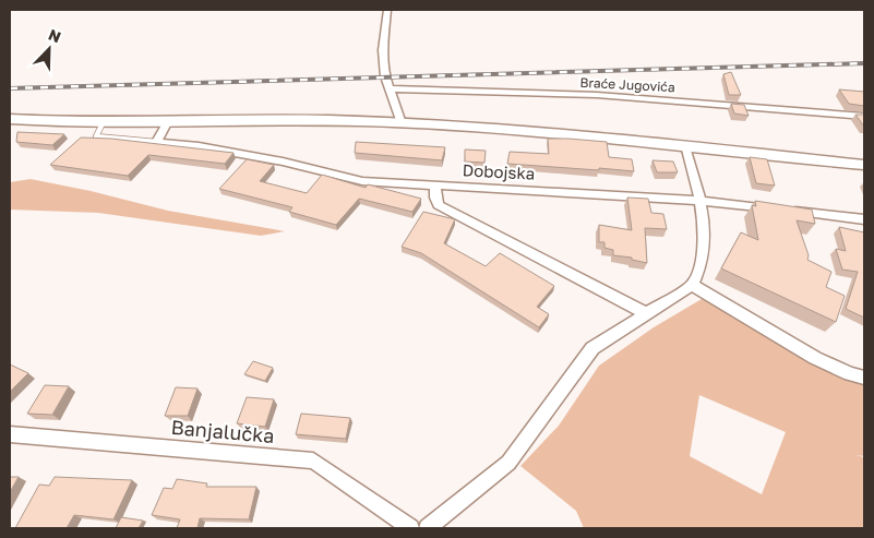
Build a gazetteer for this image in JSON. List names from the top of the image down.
{
  "streets": {
    "street": ["Braće Jugovića", "Dobojska", "Banjalučka"]
  },
  "north": "top right"
}
